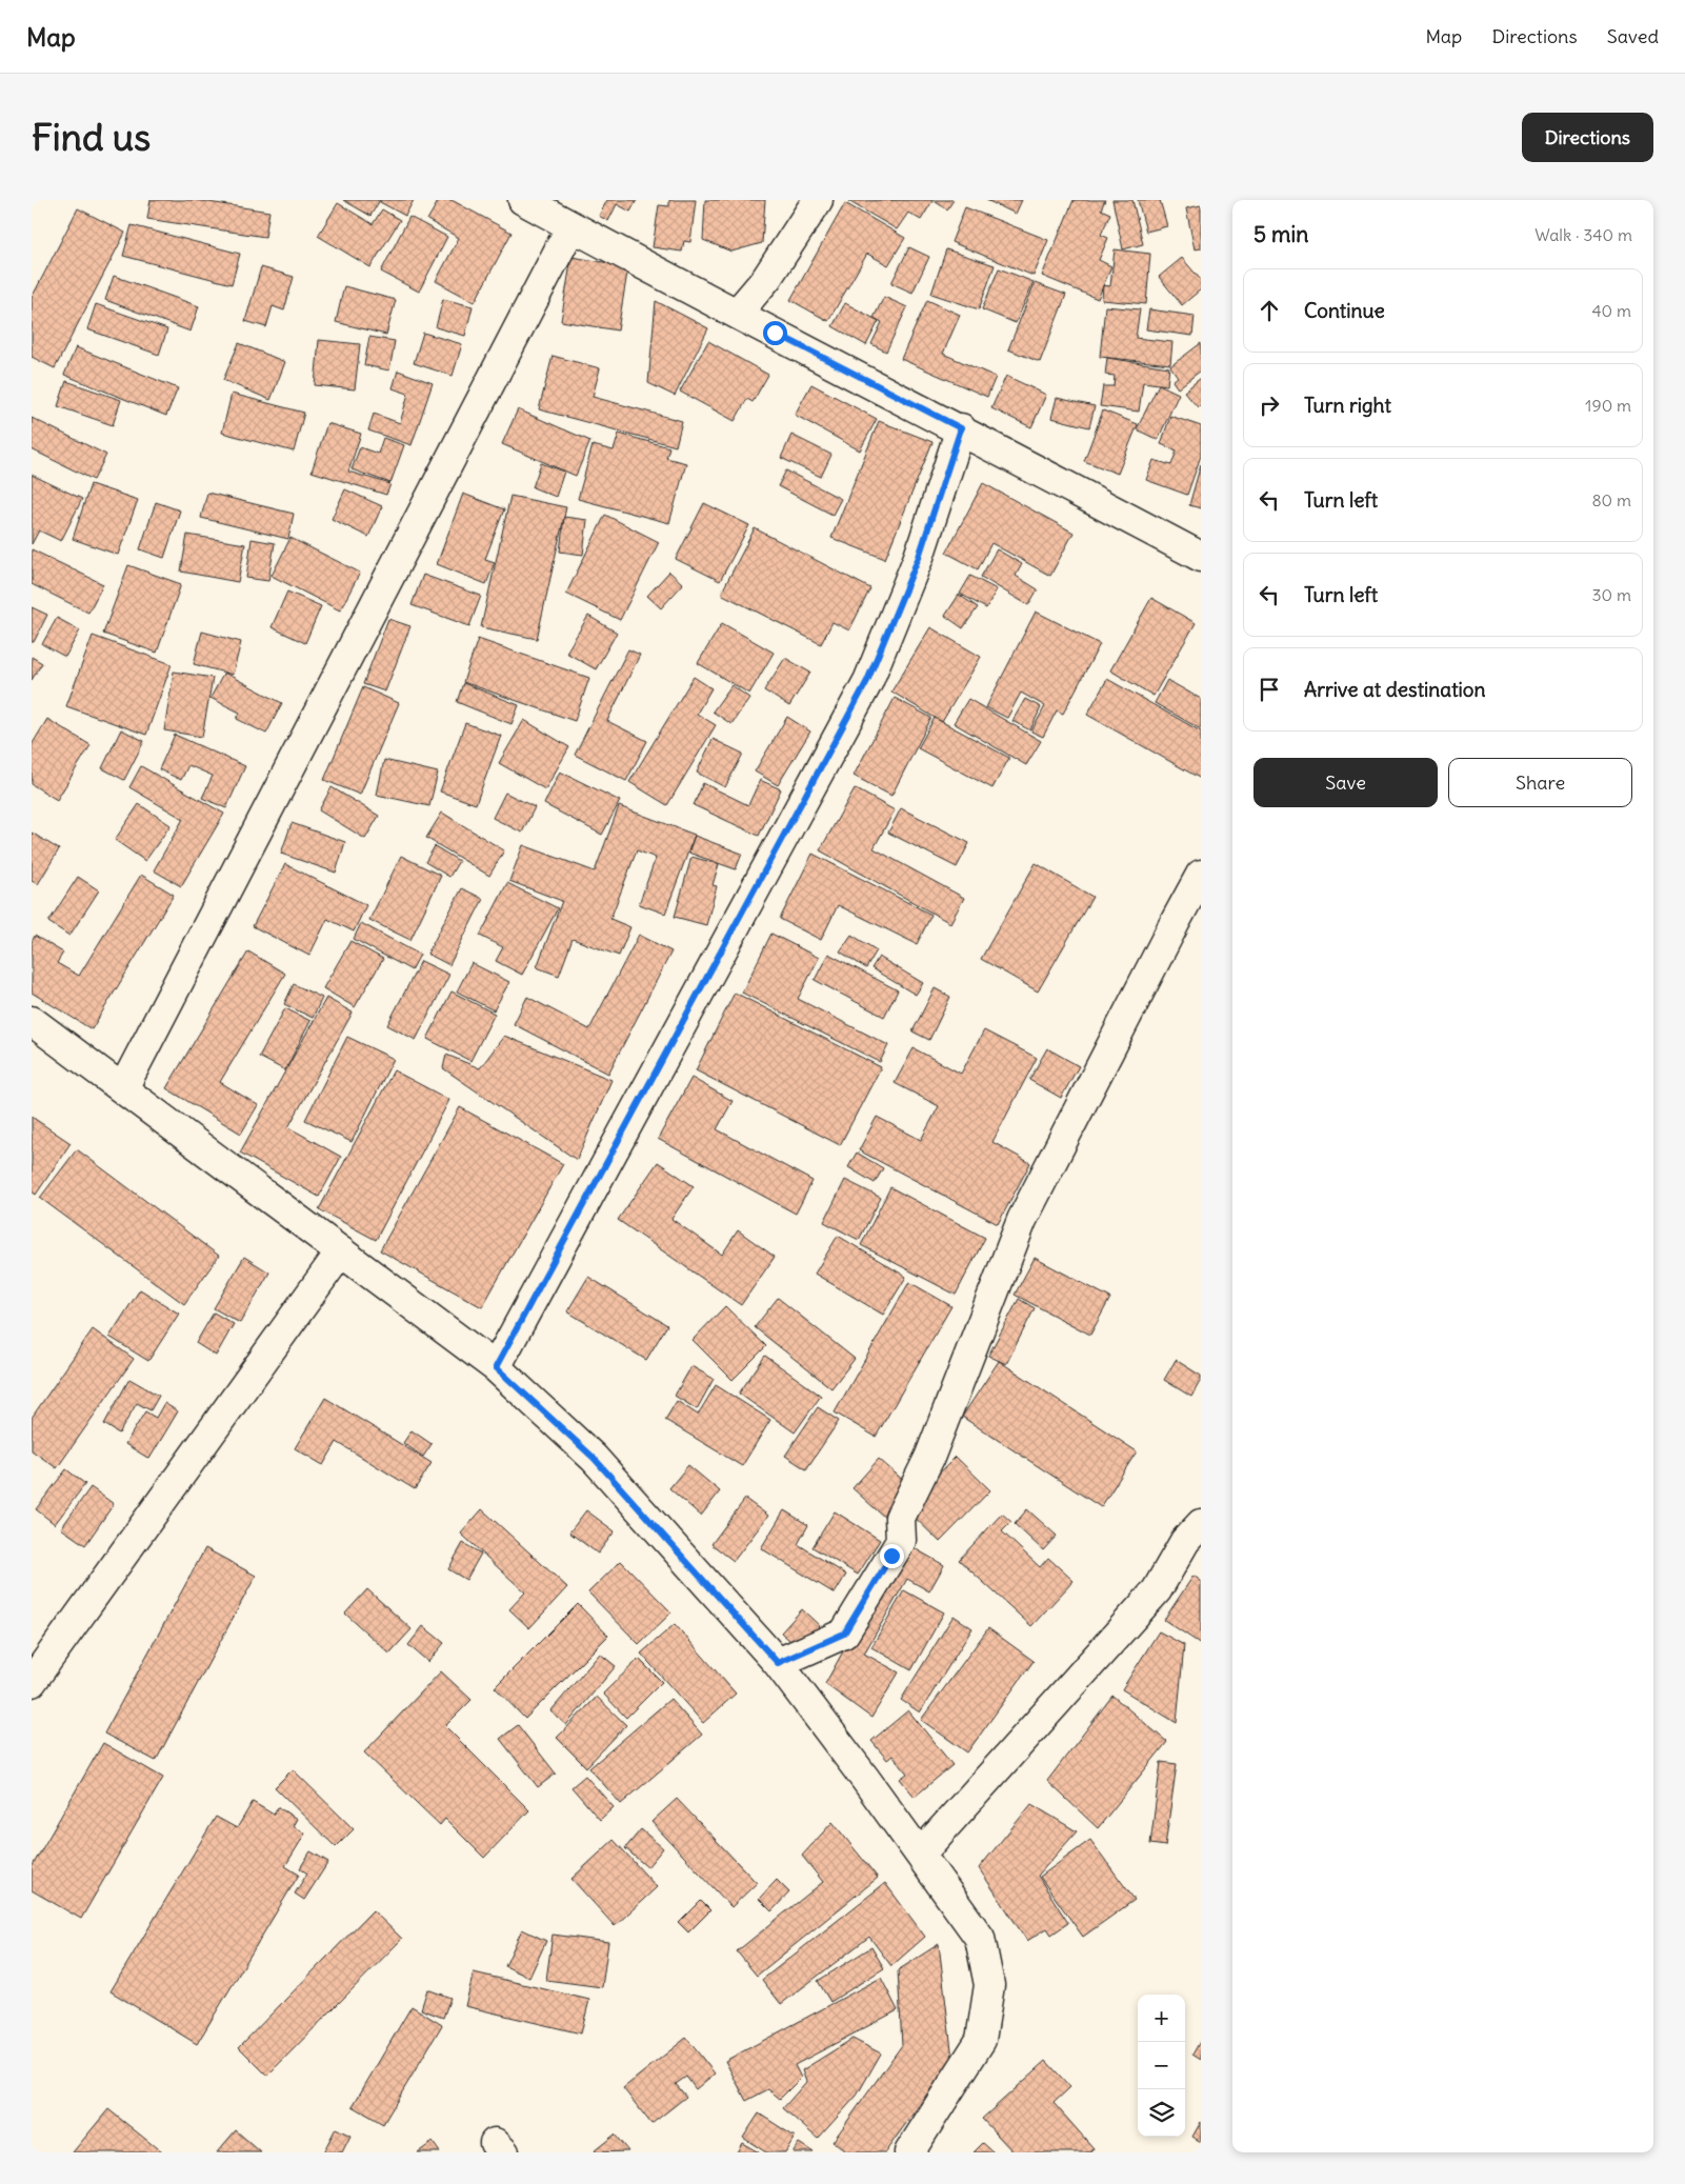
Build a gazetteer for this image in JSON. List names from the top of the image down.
{
  "page": {
    "header": "Map",
    "nav": ["Map", "Directions", "Saved"],
    "buttons": [
      "Directions",
      ["Save", "Share"]
    ],
    "title": "Find us",
    "heading": ["5 min", "Walk · 340 m"],
    "list": [
      ["Continue", "40 m"],
      ["Turn right", "190 m"],
      ["Turn left", "80 m"],
      ["Turn left", "30 m"],
      "Arrive at destination"
    ],
    "map_buttons": ["+", "−"]
  }
}
